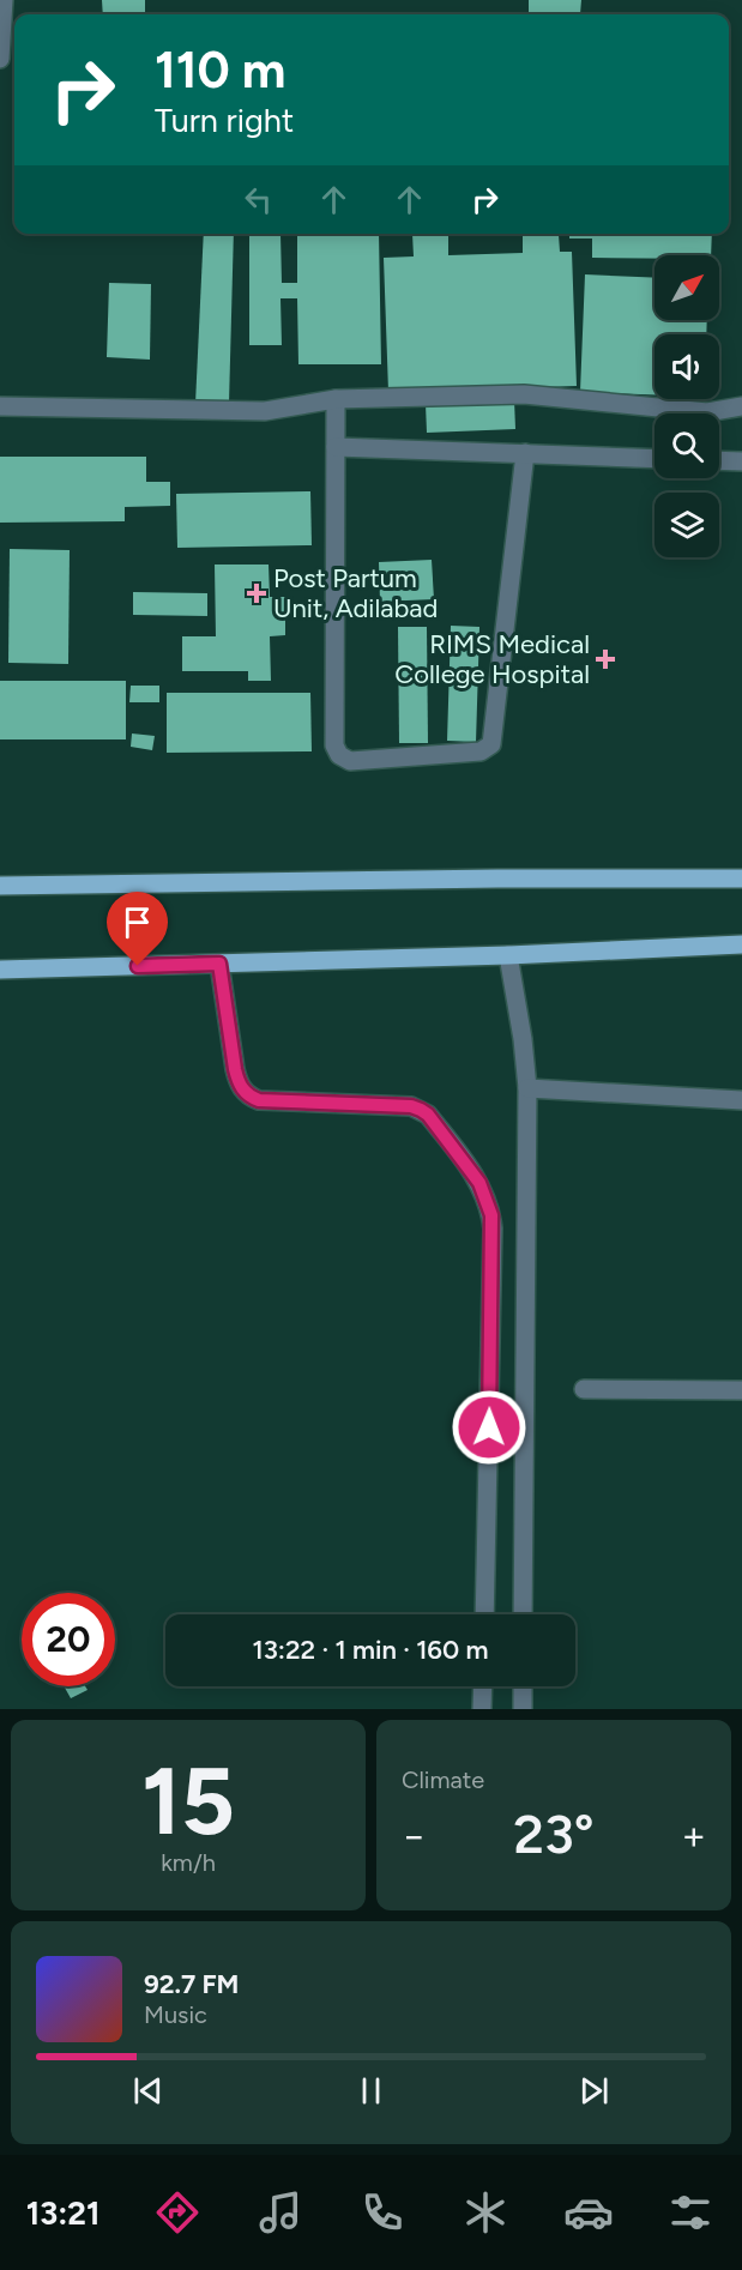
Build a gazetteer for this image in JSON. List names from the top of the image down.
{
  "places": {
    "health": ["Post Partum Unit, Adilabad", "RIMS Medical College Hospital"]
  },
  "north": "top right",
  "page": {
    "turn": ["110 m", "Turn right"],
    "limit": "20",
    "trip": "13:22 · 1 min · 160 m",
    "tile": [
      ["15", "km/h"],
      "Climate"
    ],
    "heat": ["−", "23°", "+"],
    "song": ["92.7 FM", "Music"],
    "tabs": "13:21"
  }
}
